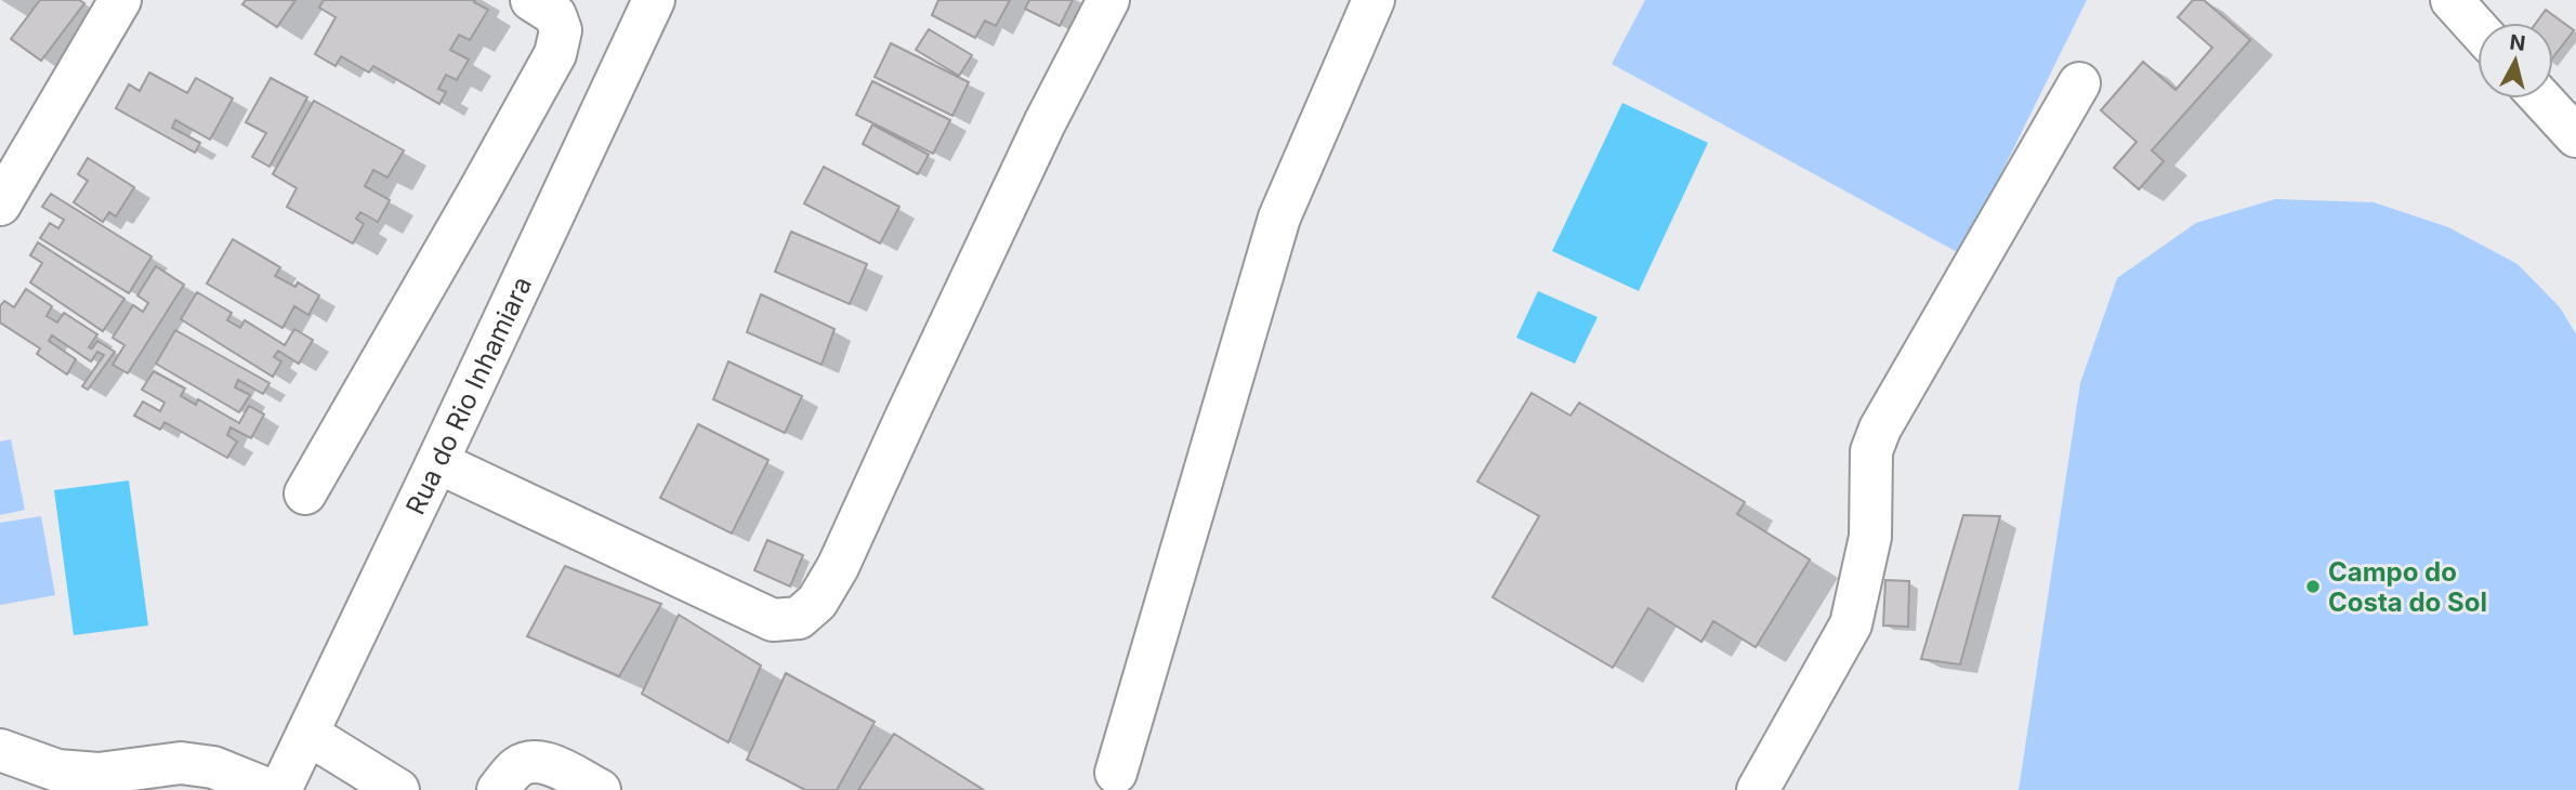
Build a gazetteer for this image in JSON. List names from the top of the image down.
{
  "streets": {
    "street": ["Rua do Rio Inhamiara"]
  },
  "places": ["Campo do Costa do Sol"],
  "north": "top"
}
